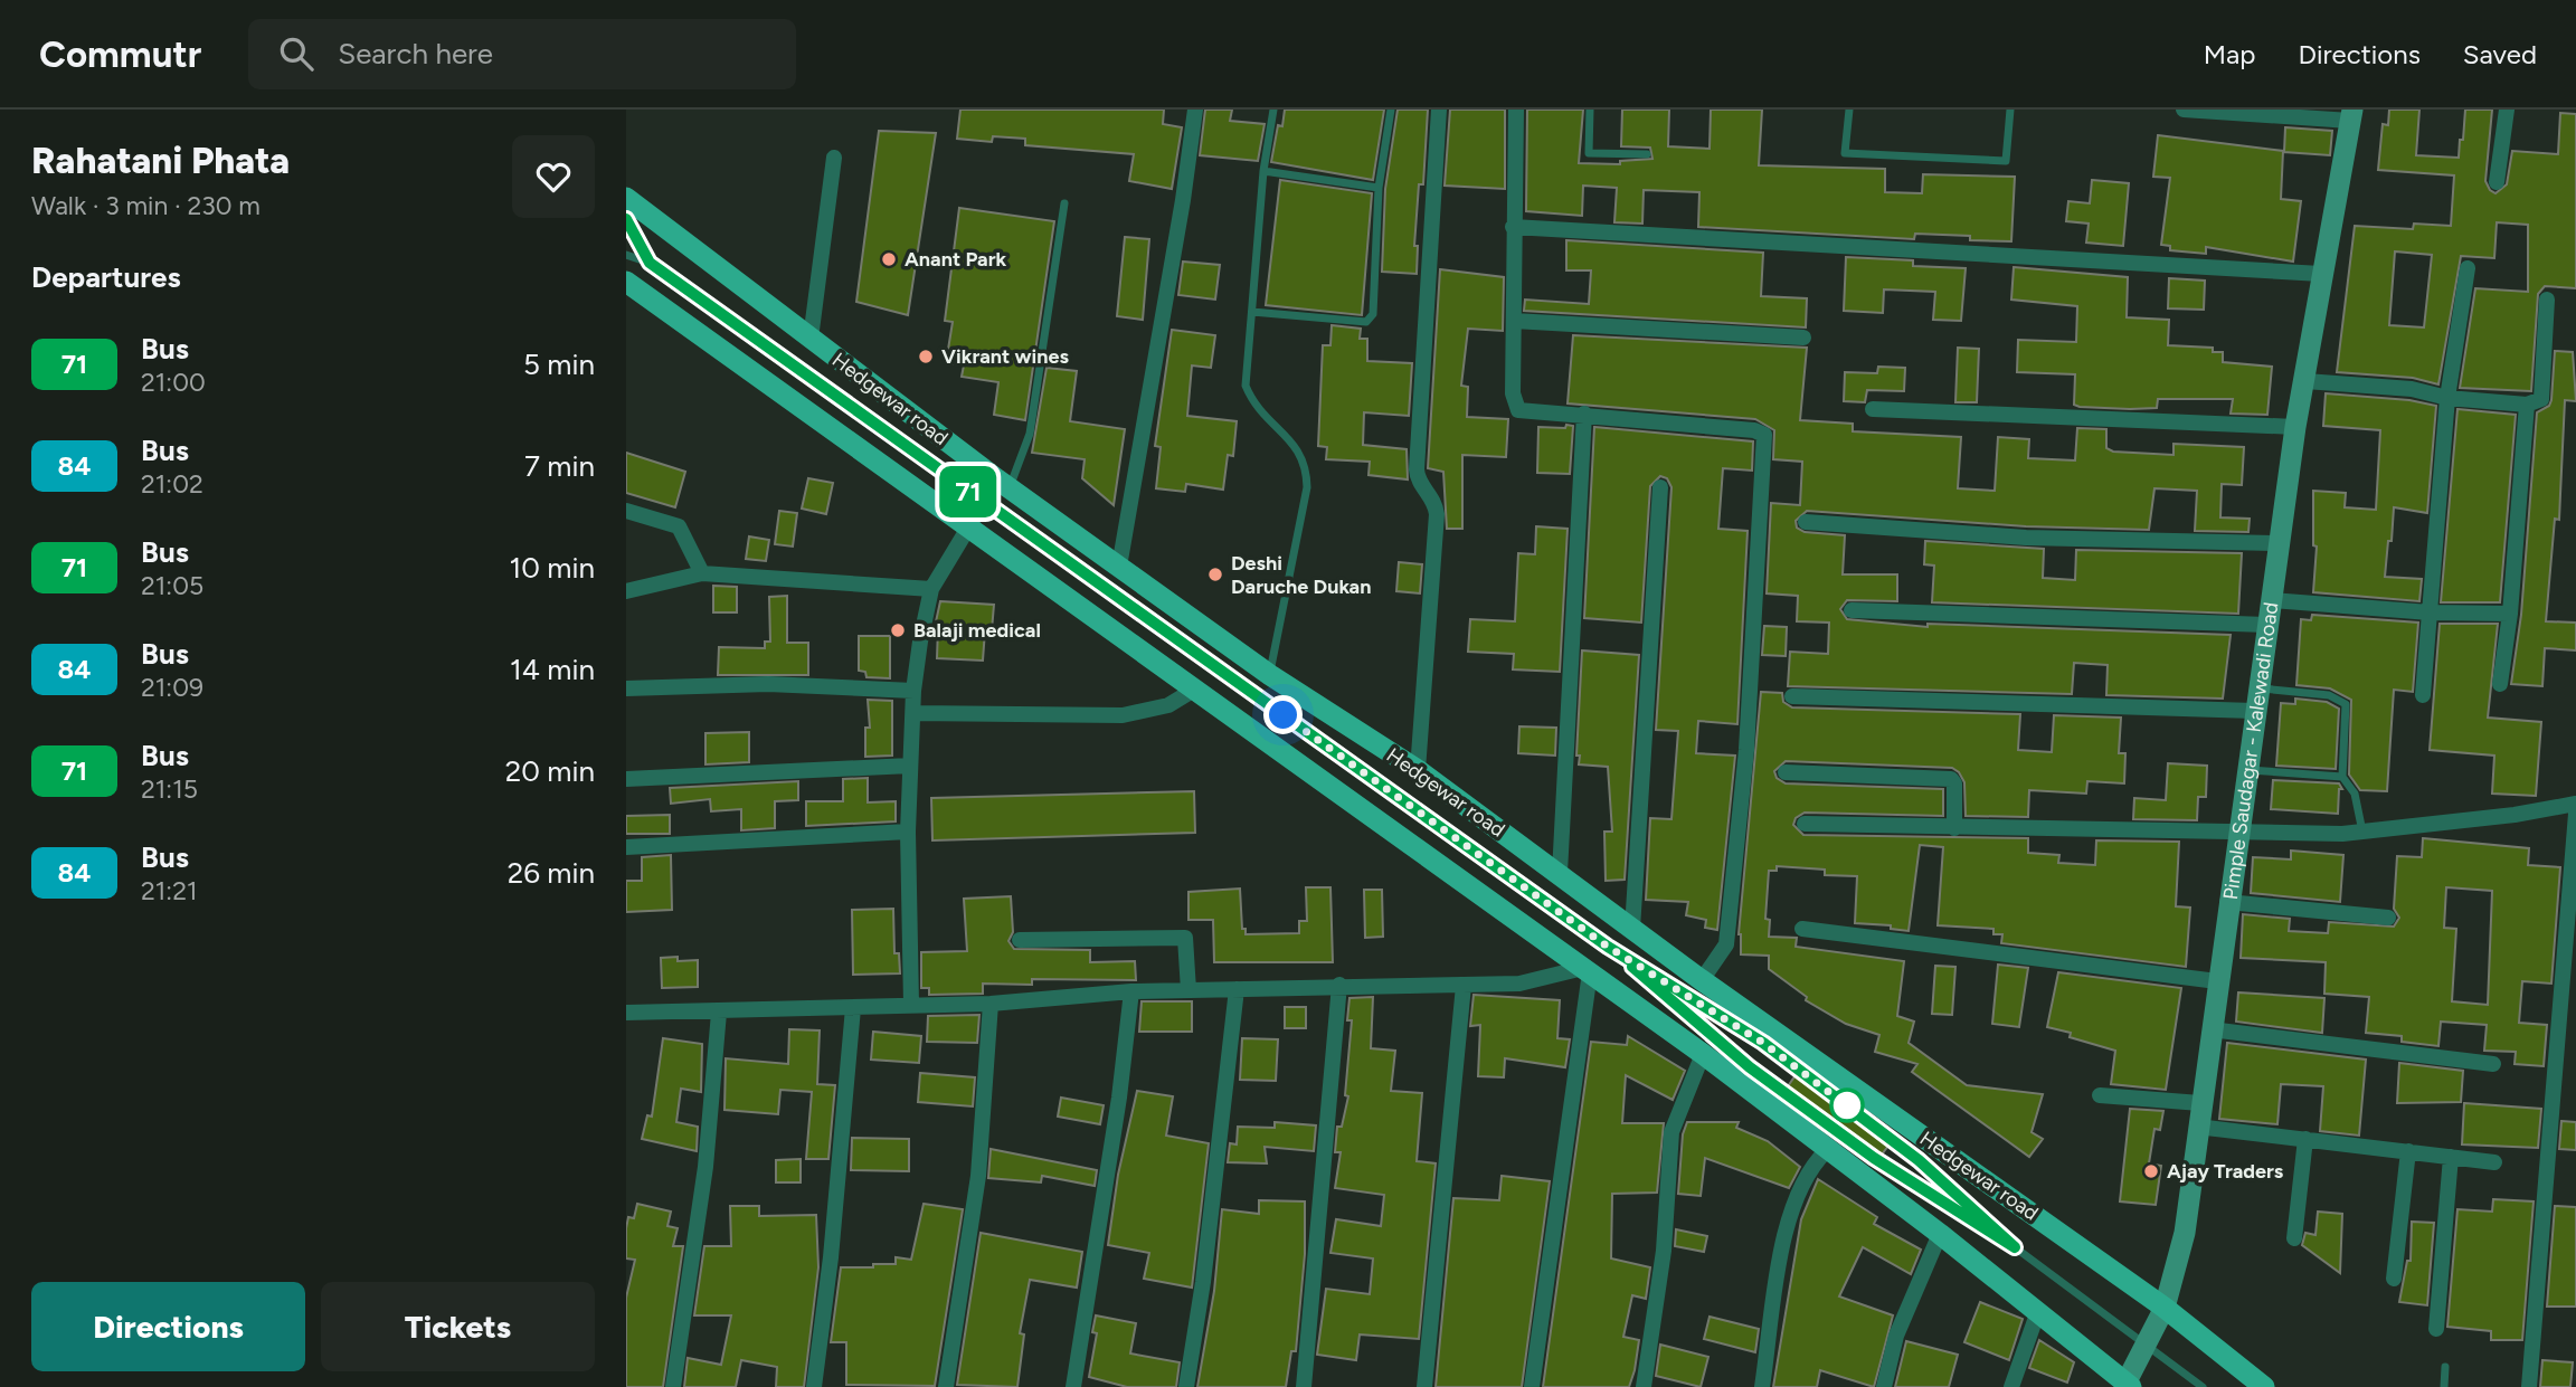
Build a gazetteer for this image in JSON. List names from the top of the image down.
{
  "streets": {
    "main road": ["Hedgewar road", "Pimple Saudagar - Kalewadi Road"]
  },
  "crossings": [
    ["Hedgewar road", "Pimple Saudagar - Kalewadi Road"]
  ],
  "places": [
    "Anant Park",
    "Vikrant wines",
    "Deshi Daruche Dukan",
    "Balaji medical",
    "Ajay Traders"
  ],
  "lines": ["bus line 71"],
  "page": {
    "header": "Commutr",
    "search": "Search here",
    "nav": ["Map", "Directions", "Saved"],
    "heading": [
      ["Rahatani Phata", "Walk · 3 min · 230 m"],
      "Departures"
    ],
    "on_map": "71",
    "list": [
      {
        "mark": "71",
        "name": "Bus",
        "note": "21:00",
        "value": "5 min"
      },
      {
        "mark": "84",
        "name": "Bus",
        "note": "21:02",
        "value": "7 min"
      },
      {
        "mark": "71",
        "name": "Bus",
        "note": "21:05",
        "value": "10 min"
      },
      {
        "mark": "84",
        "name": "Bus",
        "note": "21:09",
        "value": "14 min"
      },
      {
        "mark": "71",
        "name": "Bus",
        "note": "21:15",
        "value": "20 min"
      },
      {
        "mark": "84",
        "name": "Bus",
        "note": "21:21",
        "value": "26 min"
      }
    ],
    "buttons": ["Directions", "Tickets"]
  }
}
